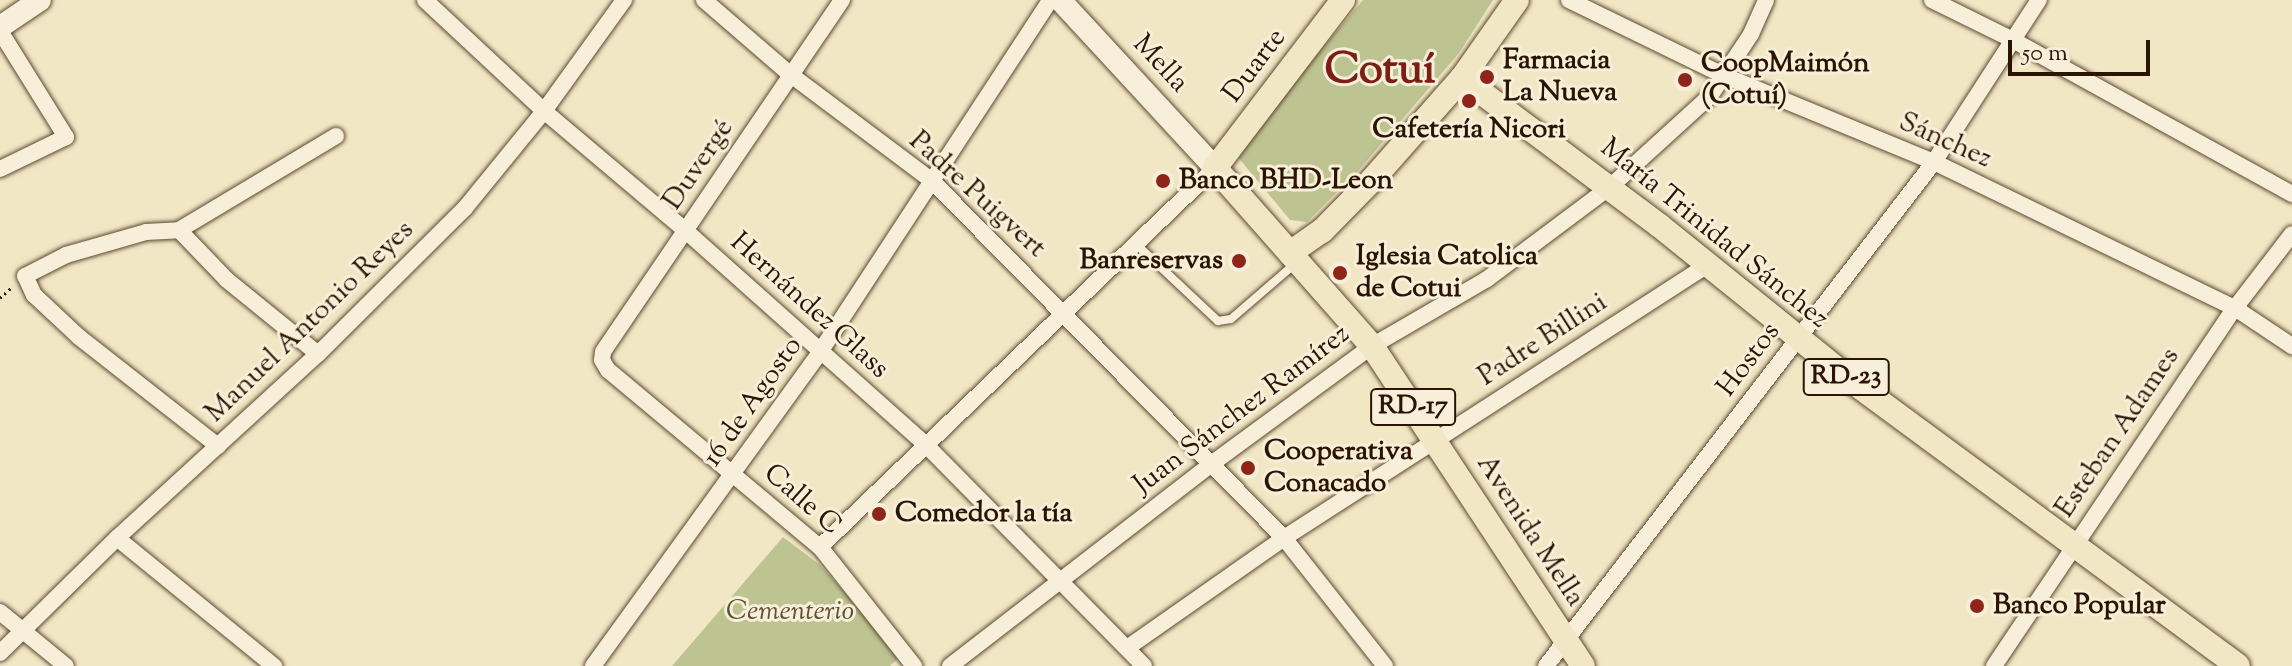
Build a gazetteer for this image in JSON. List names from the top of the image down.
{
  "streets": {
    "main road": [
      "Mella",
      "Duarte",
      "María Trinidad Sánchez",
      "RD-23",
      "RD-17",
      "Avenida Mella"
    ],
    "street": [
      "Sánchez",
      "Duvergé",
      "Padre Puigvert",
      "Hernández Glass",
      "Manuel Antonio Reyes",
      "Padre Billini",
      "Hostos",
      "16 de Agosto",
      "Juan Sánchez Ramírez",
      "Esteban Adames",
      "Calle C"
    ]
  },
  "crossings": [
    ["Mella", "Duarte"],
    ["Mella", "Avenida Mella"],
    ["Duarte", "Avenida Mella"],
    ["Sánchez", "Hostos"],
    ["Sánchez", "Juan Sánchez Ramírez"],
    ["Sánchez", "Esteban Adames"],
    ["Duvergé", "Padre Puigvert"],
    ["Duvergé", "Hernández Glass"],
    ["Duvergé", "Calle C"],
    ["Padre Puigvert", "Padre Billini"],
    ["Padre Puigvert", "16 de Agosto"],
    ["Padre Puigvert", "Juan Sánchez Ramírez"],
    ["María Trinidad Sánchez", "Padre Billini"],
    ["María Trinidad Sánchez", "Hostos"],
    ["María Trinidad Sánchez", "Juan Sánchez Ramírez"],
    ["María Trinidad Sánchez", "Esteban Adames"],
    ["Hernández Glass", "Manuel Antonio Reyes"],
    ["Hernández Glass", "Padre Billini"],
    ["Hernández Glass", "16 de Agosto"],
    ["Hernández Glass", "Juan Sánchez Ramírez"],
    ["Padre Billini", "Avenida Mella"],
    ["Hostos", "Avenida Mella"],
    ["16 de Agosto", "Calle C"],
    ["Juan Sánchez Ramírez", "Avenida Mella"]
  ],
  "districts": ["Cotuí"],
  "parks": ["Cementerio"],
  "places": [
    "Farmacia La Nueva",
    "CoopMaimón (Cotuí)",
    "Cafetería Nicori",
    "Banco BHD-Leon",
    "Banreservas",
    "Iglesia Catolica de Cotui",
    "Cooperativa Conacado",
    "Comedor la tía",
    "Banco Popular"
  ],
  "scale_bar": "50 m"
}
